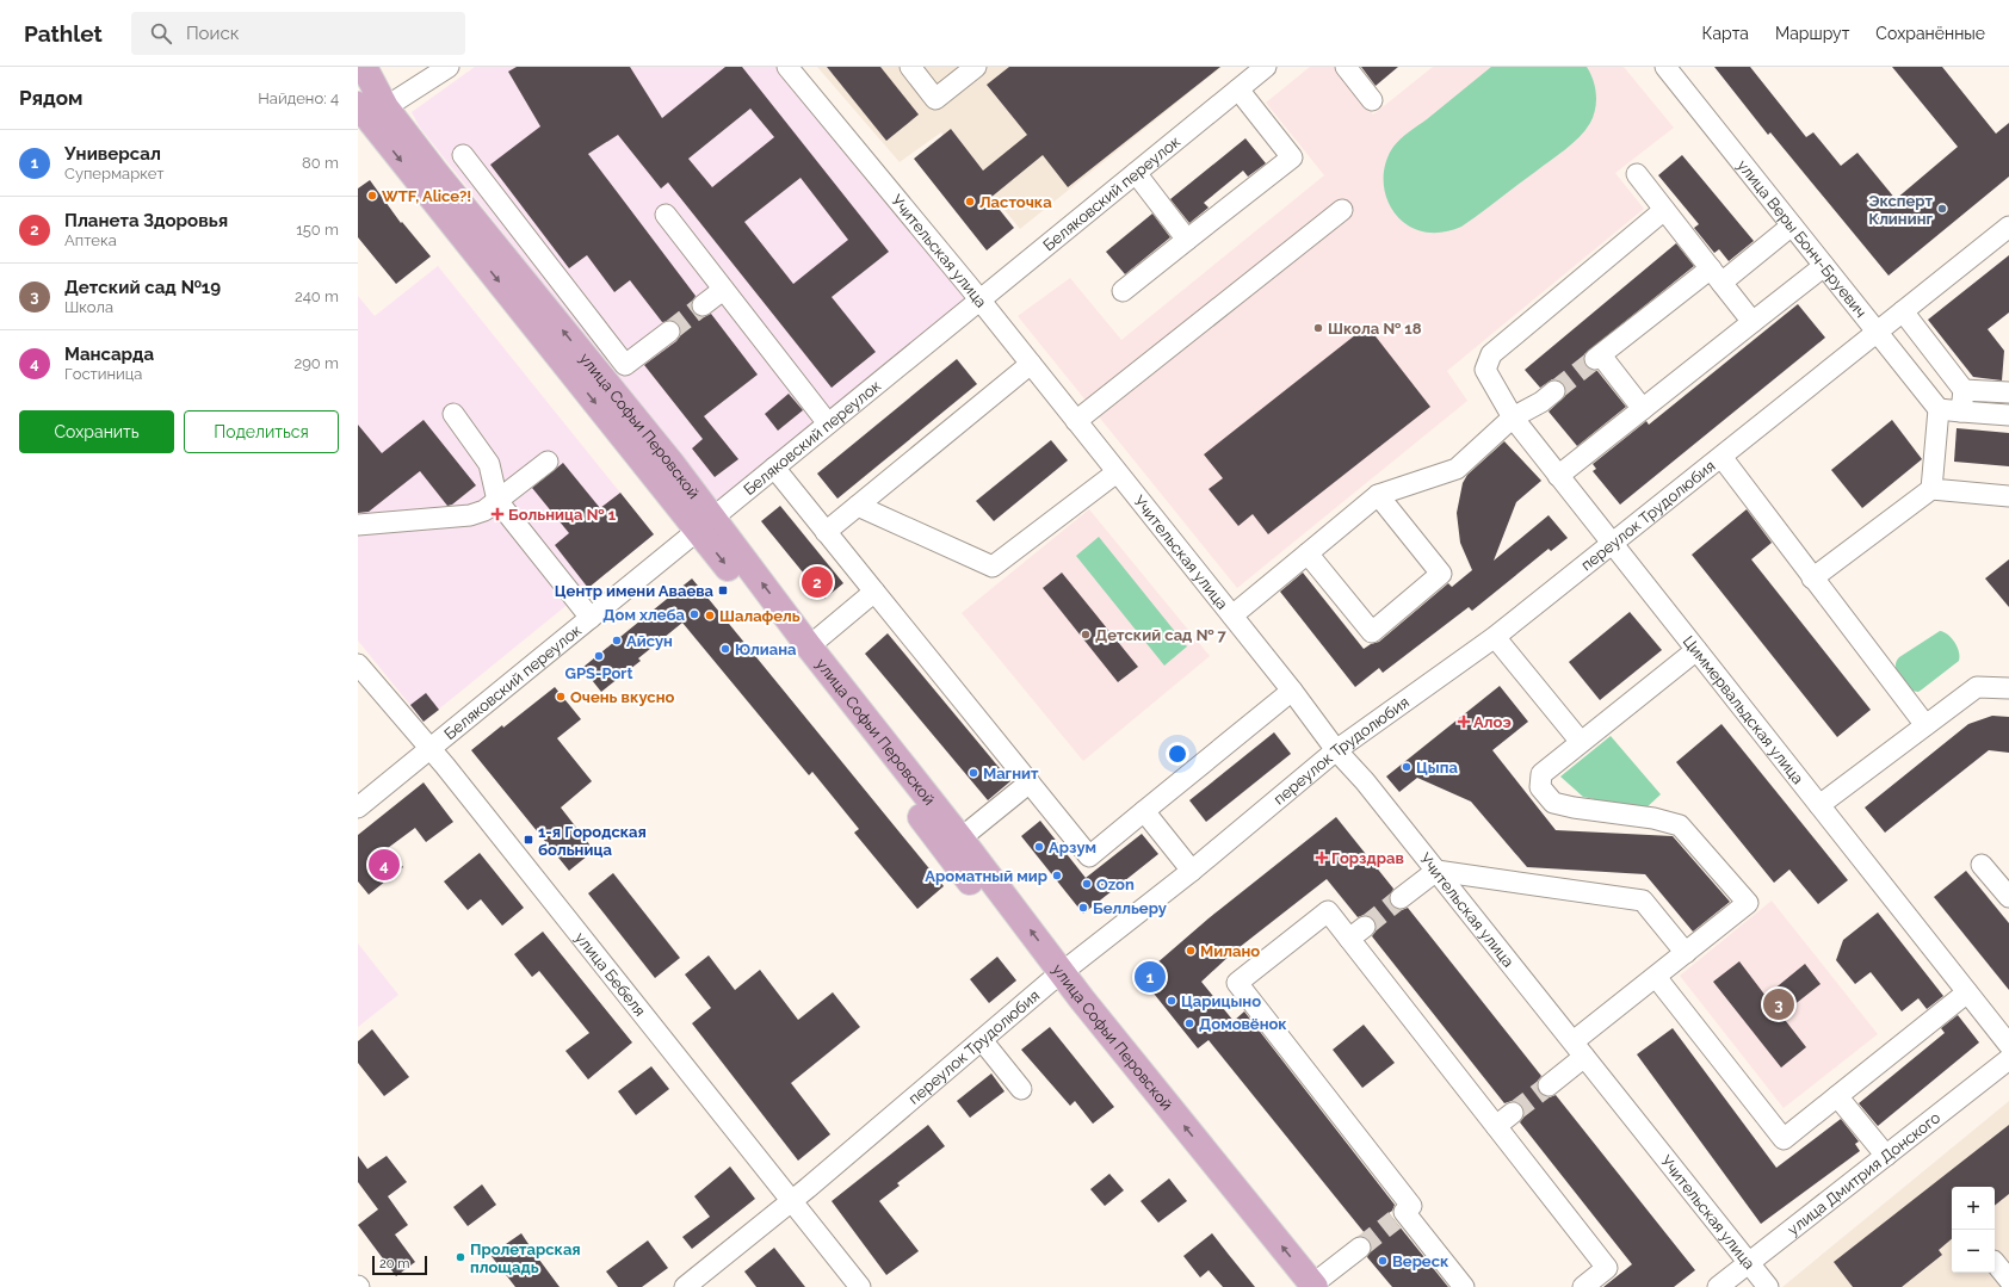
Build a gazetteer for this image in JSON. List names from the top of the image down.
{
  "streets": {
    "main road": ["улица Софьи Перовской"],
    "street": [
      "Беляковский переулок",
      "улица Веры Бонч-Бруевич",
      "Учительская улица",
      "переулок Трудолюбия",
      "Циммервальдская улица",
      "улица Бебеля",
      "улица Дмитрия Донского"
    ]
  },
  "crossings": [
    ["Беляковский переулок", "Учительская улица"],
    ["Беляковский переулок", "улица Софьи Перовской"],
    ["Беляковский переулок", "улица Бебеля"],
    ["улица Веры Бонч-Бруевич", "переулок Трудолюбия"],
    ["Учительская улица", "переулок Трудолюбия"],
    ["Учительская улица", "улица Дмитрия Донского"],
    ["улица Софьи Перовской", "переулок Трудолюбия"],
    ["переулок Трудолюбия", "Циммервальдская улица"],
    ["переулок Трудолюбия", "улица Бебеля"]
  ],
  "places": {
    "other": [
      "WTF, Alice?!",
      "Ласточка",
      "Эксперт Клининг",
      "Школа № 18",
      "Дом хлеба",
      "Шалафель",
      "Детский сад № 7",
      "Айсун",
      "Юлиана",
      "GPS-Port",
      "Очень вкусно",
      "Цыпа",
      "Магнит",
      "Арзум",
      "Ароматный мир",
      "Ozon",
      "Белльеру",
      "Милано",
      "Царицыно",
      "Домовёнок",
      "Пролетарская площадь",
      "Вереск"
    ],
    "health": ["Больница № 1", "Алоэ", "Горздрав"],
    "transit": ["Центр имени Аваева", "1-я Городская больница"]
  },
  "scale_bar": "20 m",
  "page": {
    "header": "Pathlet",
    "search": "Поиск",
    "nav": ["Карта", "Маршрут", "Сохранённые"],
    "heading": ["Рядом", "Найдено: 4"],
    "list": [
      {
        "mark": "1",
        "name": "Универсал",
        "note": "Супермаркет",
        "value": "80 m"
      },
      {
        "mark": "2",
        "name": "Планета Здоровья",
        "note": "Аптека",
        "value": "150 m"
      },
      {
        "mark": "3",
        "name": "Детский сад №19",
        "note": "Школа",
        "value": "240 m"
      },
      {
        "mark": "4",
        "name": "Мансарда",
        "note": "Гостиница",
        "value": "290 m"
      }
    ],
    "buttons": ["Сохранить", "Поделиться"],
    "pins": [
      "2",
      "4",
      "1",
      "3"
    ],
    "map_buttons": ["+", "−"],
    "scale": "20 m"
  }
}
